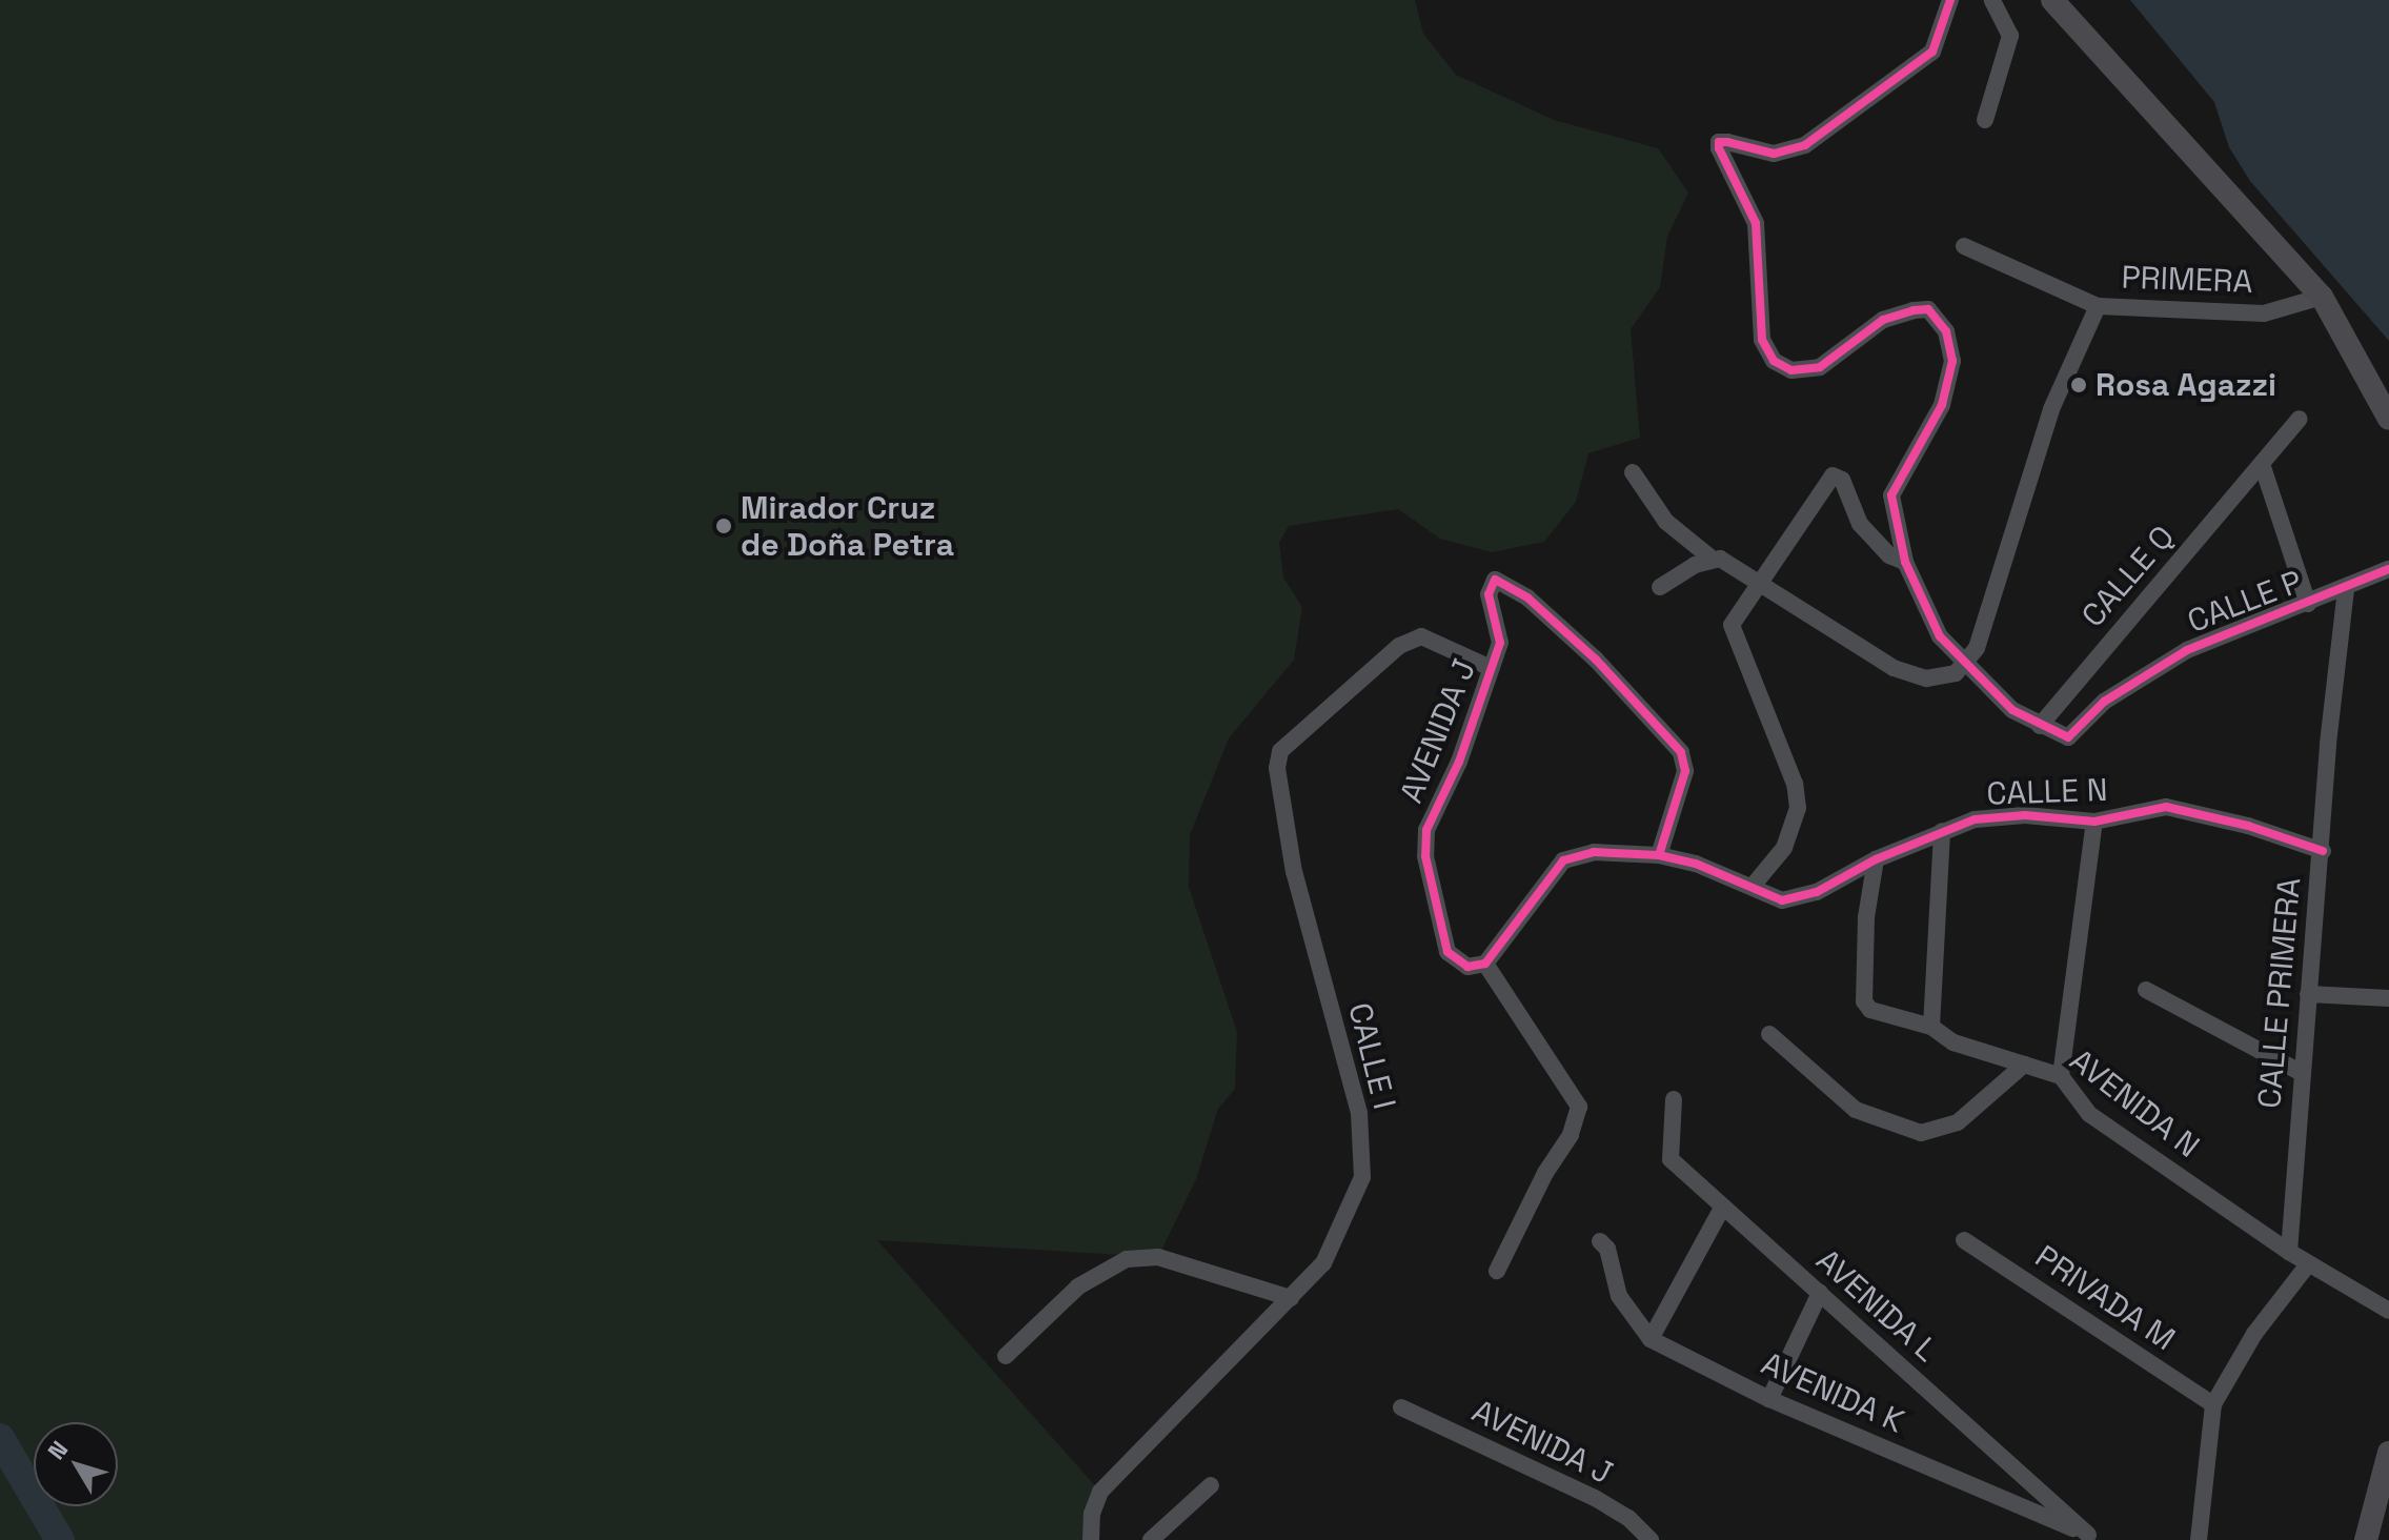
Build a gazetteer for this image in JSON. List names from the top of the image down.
{
  "streets": {
    "street": [
      "PRIMERA",
      "CALLE Q",
      "CALLE P",
      "AVENIDA J",
      "CALLE N",
      "CALLE PRIMERA",
      "CALLE I",
      "AVENIDA N",
      "PRIVADA M",
      "AVENIDA L",
      "AVENIDA K"
    ]
  },
  "crossings": [
    ["CALLE Q", "CALLE P"],
    ["CALLE P", "CALLE PRIMERA"],
    ["AVENIDA J", "CALLE I"],
    ["CALLE N", "CALLE PRIMERA"],
    ["CALLE N", "AVENIDA N"],
    ["CALLE PRIMERA", "AVENIDA N"],
    ["AVENIDA L", "AVENIDA K"]
  ],
  "places": ["Rosa Agazzi", "Mirador Cruz de Doña Petra"],
  "north": "top left"
}
